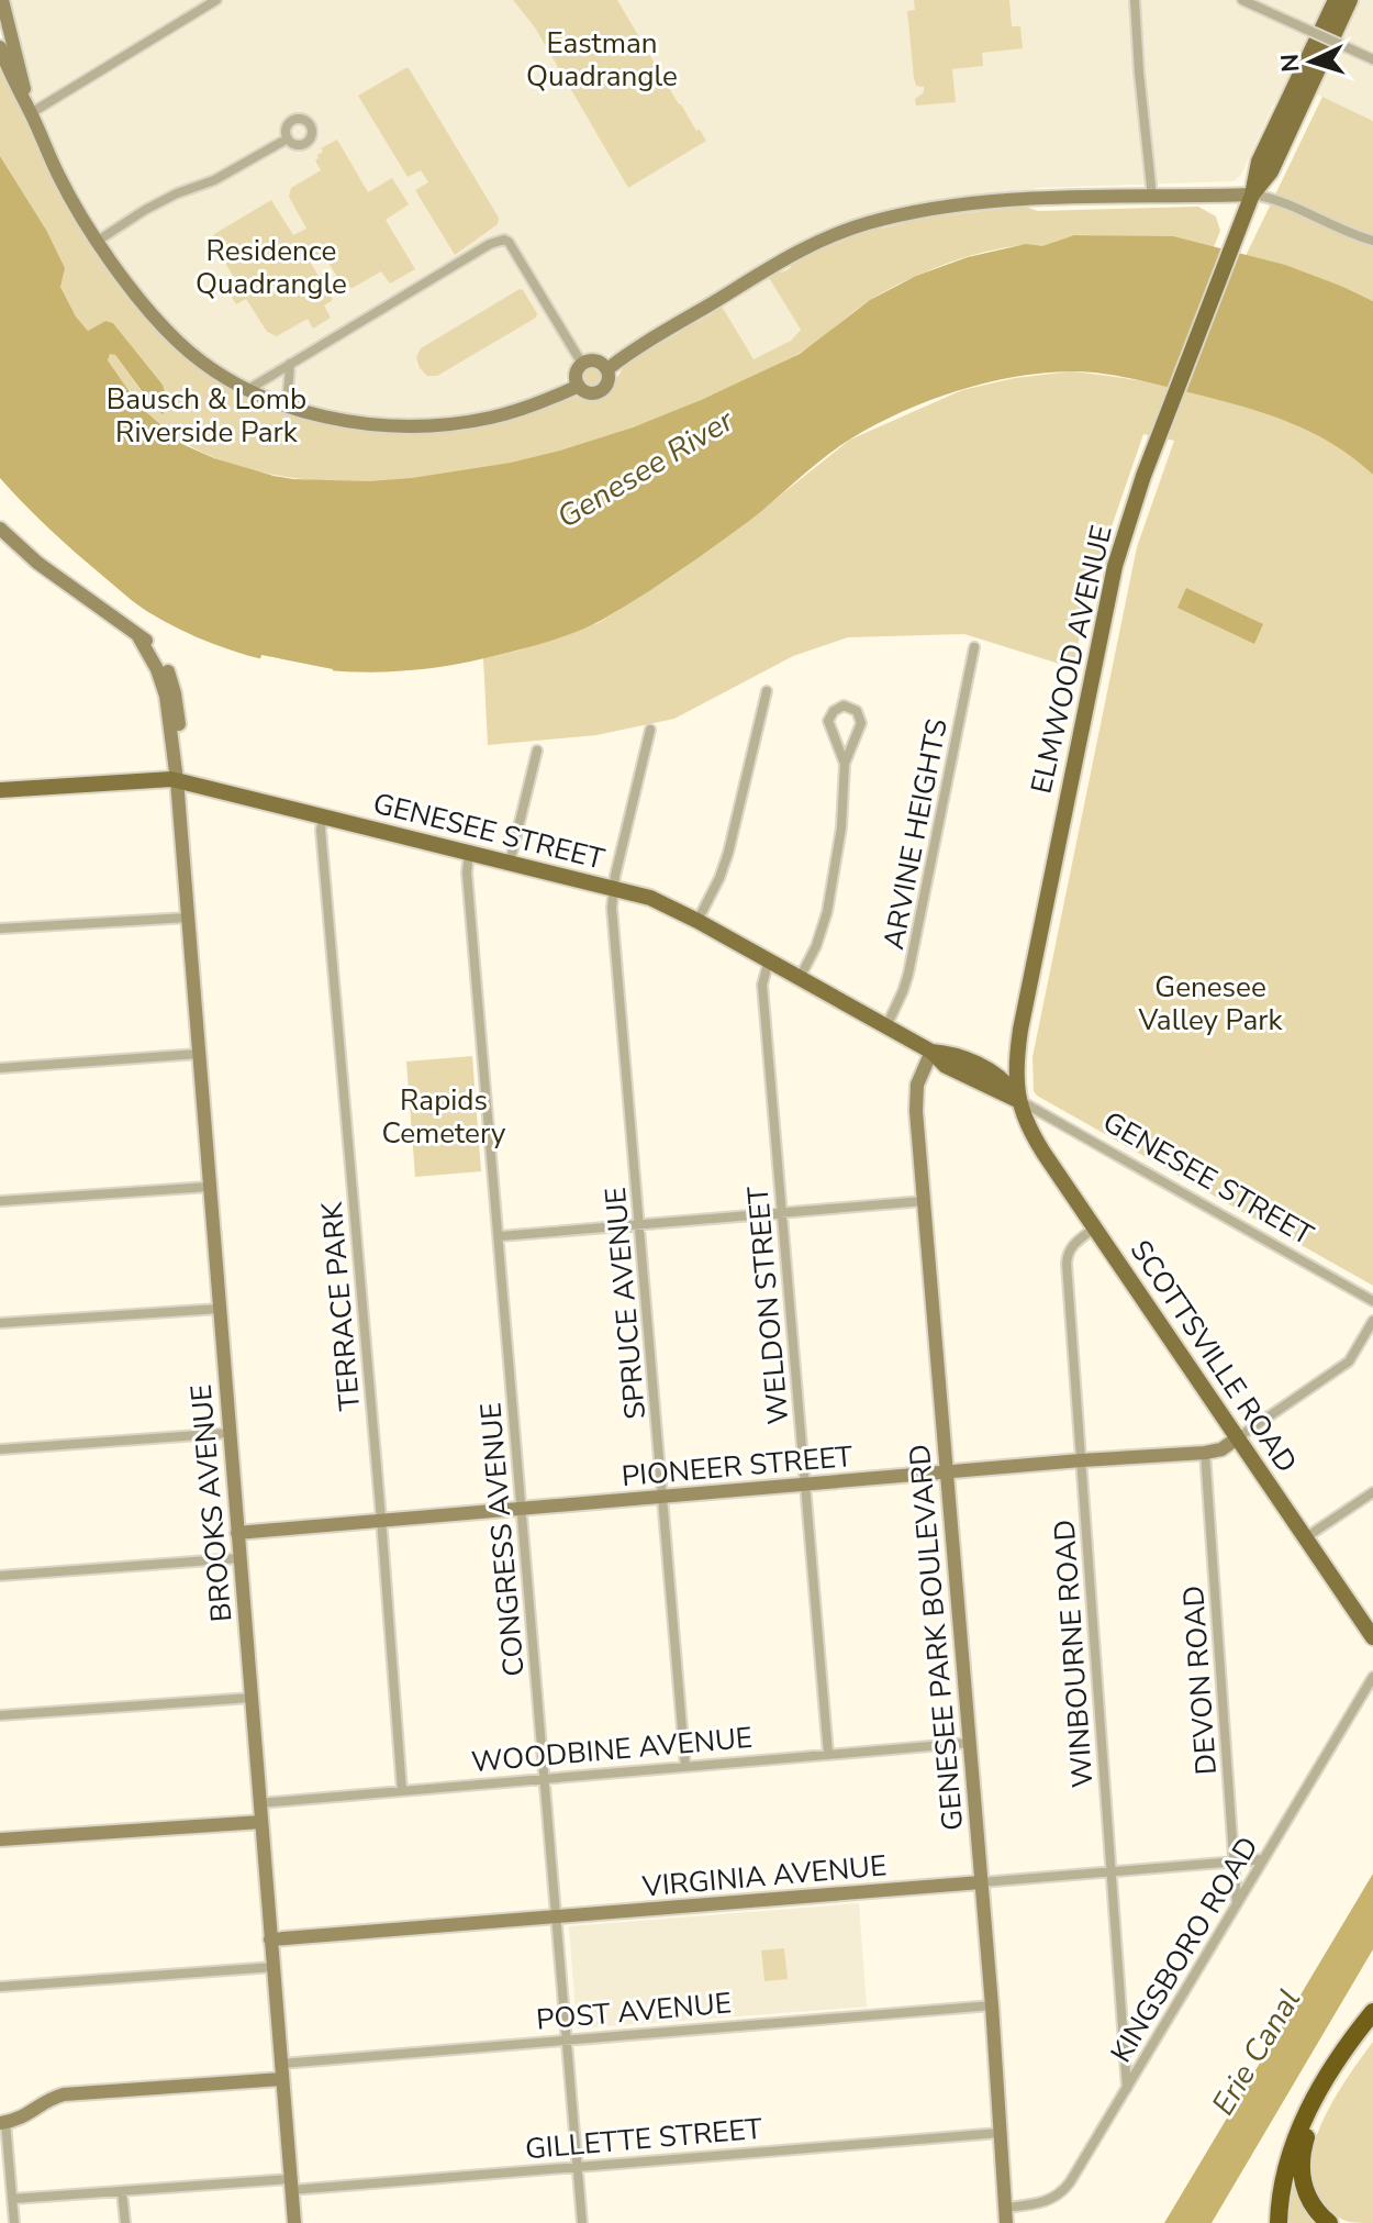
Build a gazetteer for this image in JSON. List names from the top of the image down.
{
  "streets": {
    "main road": ["ELMWOOD AVENUE", "GENESEE STREET", "SCOTTSVILLE ROAD"],
    "street": [
      "ARVINE HEIGHTS",
      "SPRUCE AVENUE",
      "WELDON STREET",
      "TERRACE PARK",
      "PIONEER STREET",
      "BROOKS AVENUE",
      "CONGRESS AVENUE",
      "GENESEE PARK BOULEVARD",
      "WINBOURNE ROAD",
      "DEVON ROAD",
      "WOODBINE AVENUE",
      "VIRGINIA AVENUE",
      "KINGSBORO ROAD",
      "POST AVENUE",
      "GILLETTE STREET"
    ]
  },
  "crossings": [
    ["ELMWOOD AVENUE", "GENESEE STREET"],
    ["ELMWOOD AVENUE", "SCOTTSVILLE ROAD"],
    ["GENESEE STREET", "ARVINE HEIGHTS"],
    ["GENESEE STREET", "SPRUCE AVENUE"],
    ["GENESEE STREET", "WELDON STREET"],
    ["GENESEE STREET", "TERRACE PARK"],
    ["GENESEE STREET", "SCOTTSVILLE ROAD"],
    ["GENESEE STREET", "BROOKS AVENUE"],
    ["GENESEE STREET", "CONGRESS AVENUE"],
    ["GENESEE STREET", "GENESEE PARK BOULEVARD"],
    ["SPRUCE AVENUE", "PIONEER STREET"],
    ["SPRUCE AVENUE", "WOODBINE AVENUE"],
    ["WELDON STREET", "PIONEER STREET"],
    ["WELDON STREET", "WOODBINE AVENUE"],
    ["TERRACE PARK", "PIONEER STREET"],
    ["TERRACE PARK", "WOODBINE AVENUE"],
    ["SCOTTSVILLE ROAD", "PIONEER STREET"],
    ["SCOTTSVILLE ROAD", "WINBOURNE ROAD"],
    ["PIONEER STREET", "BROOKS AVENUE"],
    ["PIONEER STREET", "CONGRESS AVENUE"],
    ["PIONEER STREET", "GENESEE PARK BOULEVARD"],
    ["PIONEER STREET", "WINBOURNE ROAD"],
    ["PIONEER STREET", "DEVON ROAD"],
    ["BROOKS AVENUE", "WOODBINE AVENUE"],
    ["BROOKS AVENUE", "VIRGINIA AVENUE"],
    ["BROOKS AVENUE", "POST AVENUE"],
    ["BROOKS AVENUE", "GILLETTE STREET"],
    ["CONGRESS AVENUE", "WOODBINE AVENUE"],
    ["CONGRESS AVENUE", "VIRGINIA AVENUE"],
    ["CONGRESS AVENUE", "POST AVENUE"],
    ["CONGRESS AVENUE", "GILLETTE STREET"],
    ["GENESEE PARK BOULEVARD", "WOODBINE AVENUE"],
    ["GENESEE PARK BOULEVARD", "VIRGINIA AVENUE"],
    ["GENESEE PARK BOULEVARD", "KINGSBORO ROAD"],
    ["GENESEE PARK BOULEVARD", "POST AVENUE"],
    ["GENESEE PARK BOULEVARD", "GILLETTE STREET"],
    ["WINBOURNE ROAD", "VIRGINIA AVENUE"],
    ["WINBOURNE ROAD", "KINGSBORO ROAD"],
    ["DEVON ROAD", "VIRGINIA AVENUE"],
    ["DEVON ROAD", "KINGSBORO ROAD"],
    ["VIRGINIA AVENUE", "KINGSBORO ROAD"]
  ],
  "water": ["Genesee River", "Erie Canal"],
  "parks": [
    "Eastman Quadrangle",
    "Residence Quadrangle",
    "Bausch & Lomb Riverside Park",
    "Genesee Valley Park",
    "Rapids Cemetery"
  ],
  "north": "left"
}
